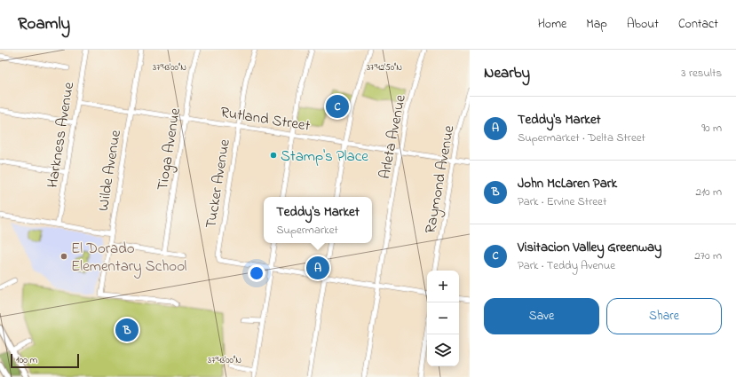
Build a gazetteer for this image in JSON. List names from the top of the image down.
{
  "streets": {
    "street": [
      "Rutland Street",
      "Harkness Avenue",
      "Arleta Avenue",
      "Tioga Avenue",
      "Wilde Avenue",
      "Raymond Avenue",
      "Tucker Avenue"
    ]
  },
  "crossings": [
    ["Rutland Street", "Harkness Avenue"],
    ["Rutland Street", "Arleta Avenue"],
    ["Rutland Street", "Tioga Avenue"],
    ["Rutland Street", "Wilde Avenue"],
    ["Rutland Street", "Raymond Avenue"],
    ["Rutland Street", "Tucker Avenue"]
  ],
  "places": ["Stamp's Place", "El Dorado Elementary School"],
  "scale_bar": "100 m",
  "page": {
    "header": "Roamly",
    "nav": [
      "Home",
      "Map",
      "About",
      "Contact"
    ],
    "heading": ["Nearby", "3 results"],
    "pins": ["C", "A", "B"],
    "list": [
      {
        "mark": "A",
        "name": "Teddy's Market",
        "note": "Supermarket · Delta Street",
        "value": "90 m"
      },
      {
        "mark": "B",
        "name": "John McLaren Park",
        "note": "Park · Ervine Street",
        "value": "210 m"
      },
      {
        "mark": "C",
        "name": "Visitacion Valley Greenway",
        "note": "Park · Teddy Avenue",
        "value": "270 m"
      }
    ],
    "popup": ["Teddy's Market", "Supermarket"],
    "map_buttons": ["+", "−"],
    "buttons": ["Save", "Share"],
    "scale": "100 m"
  },
  "coordinates": ["37°43'00\"N", "37°42'50\"N"]
}
